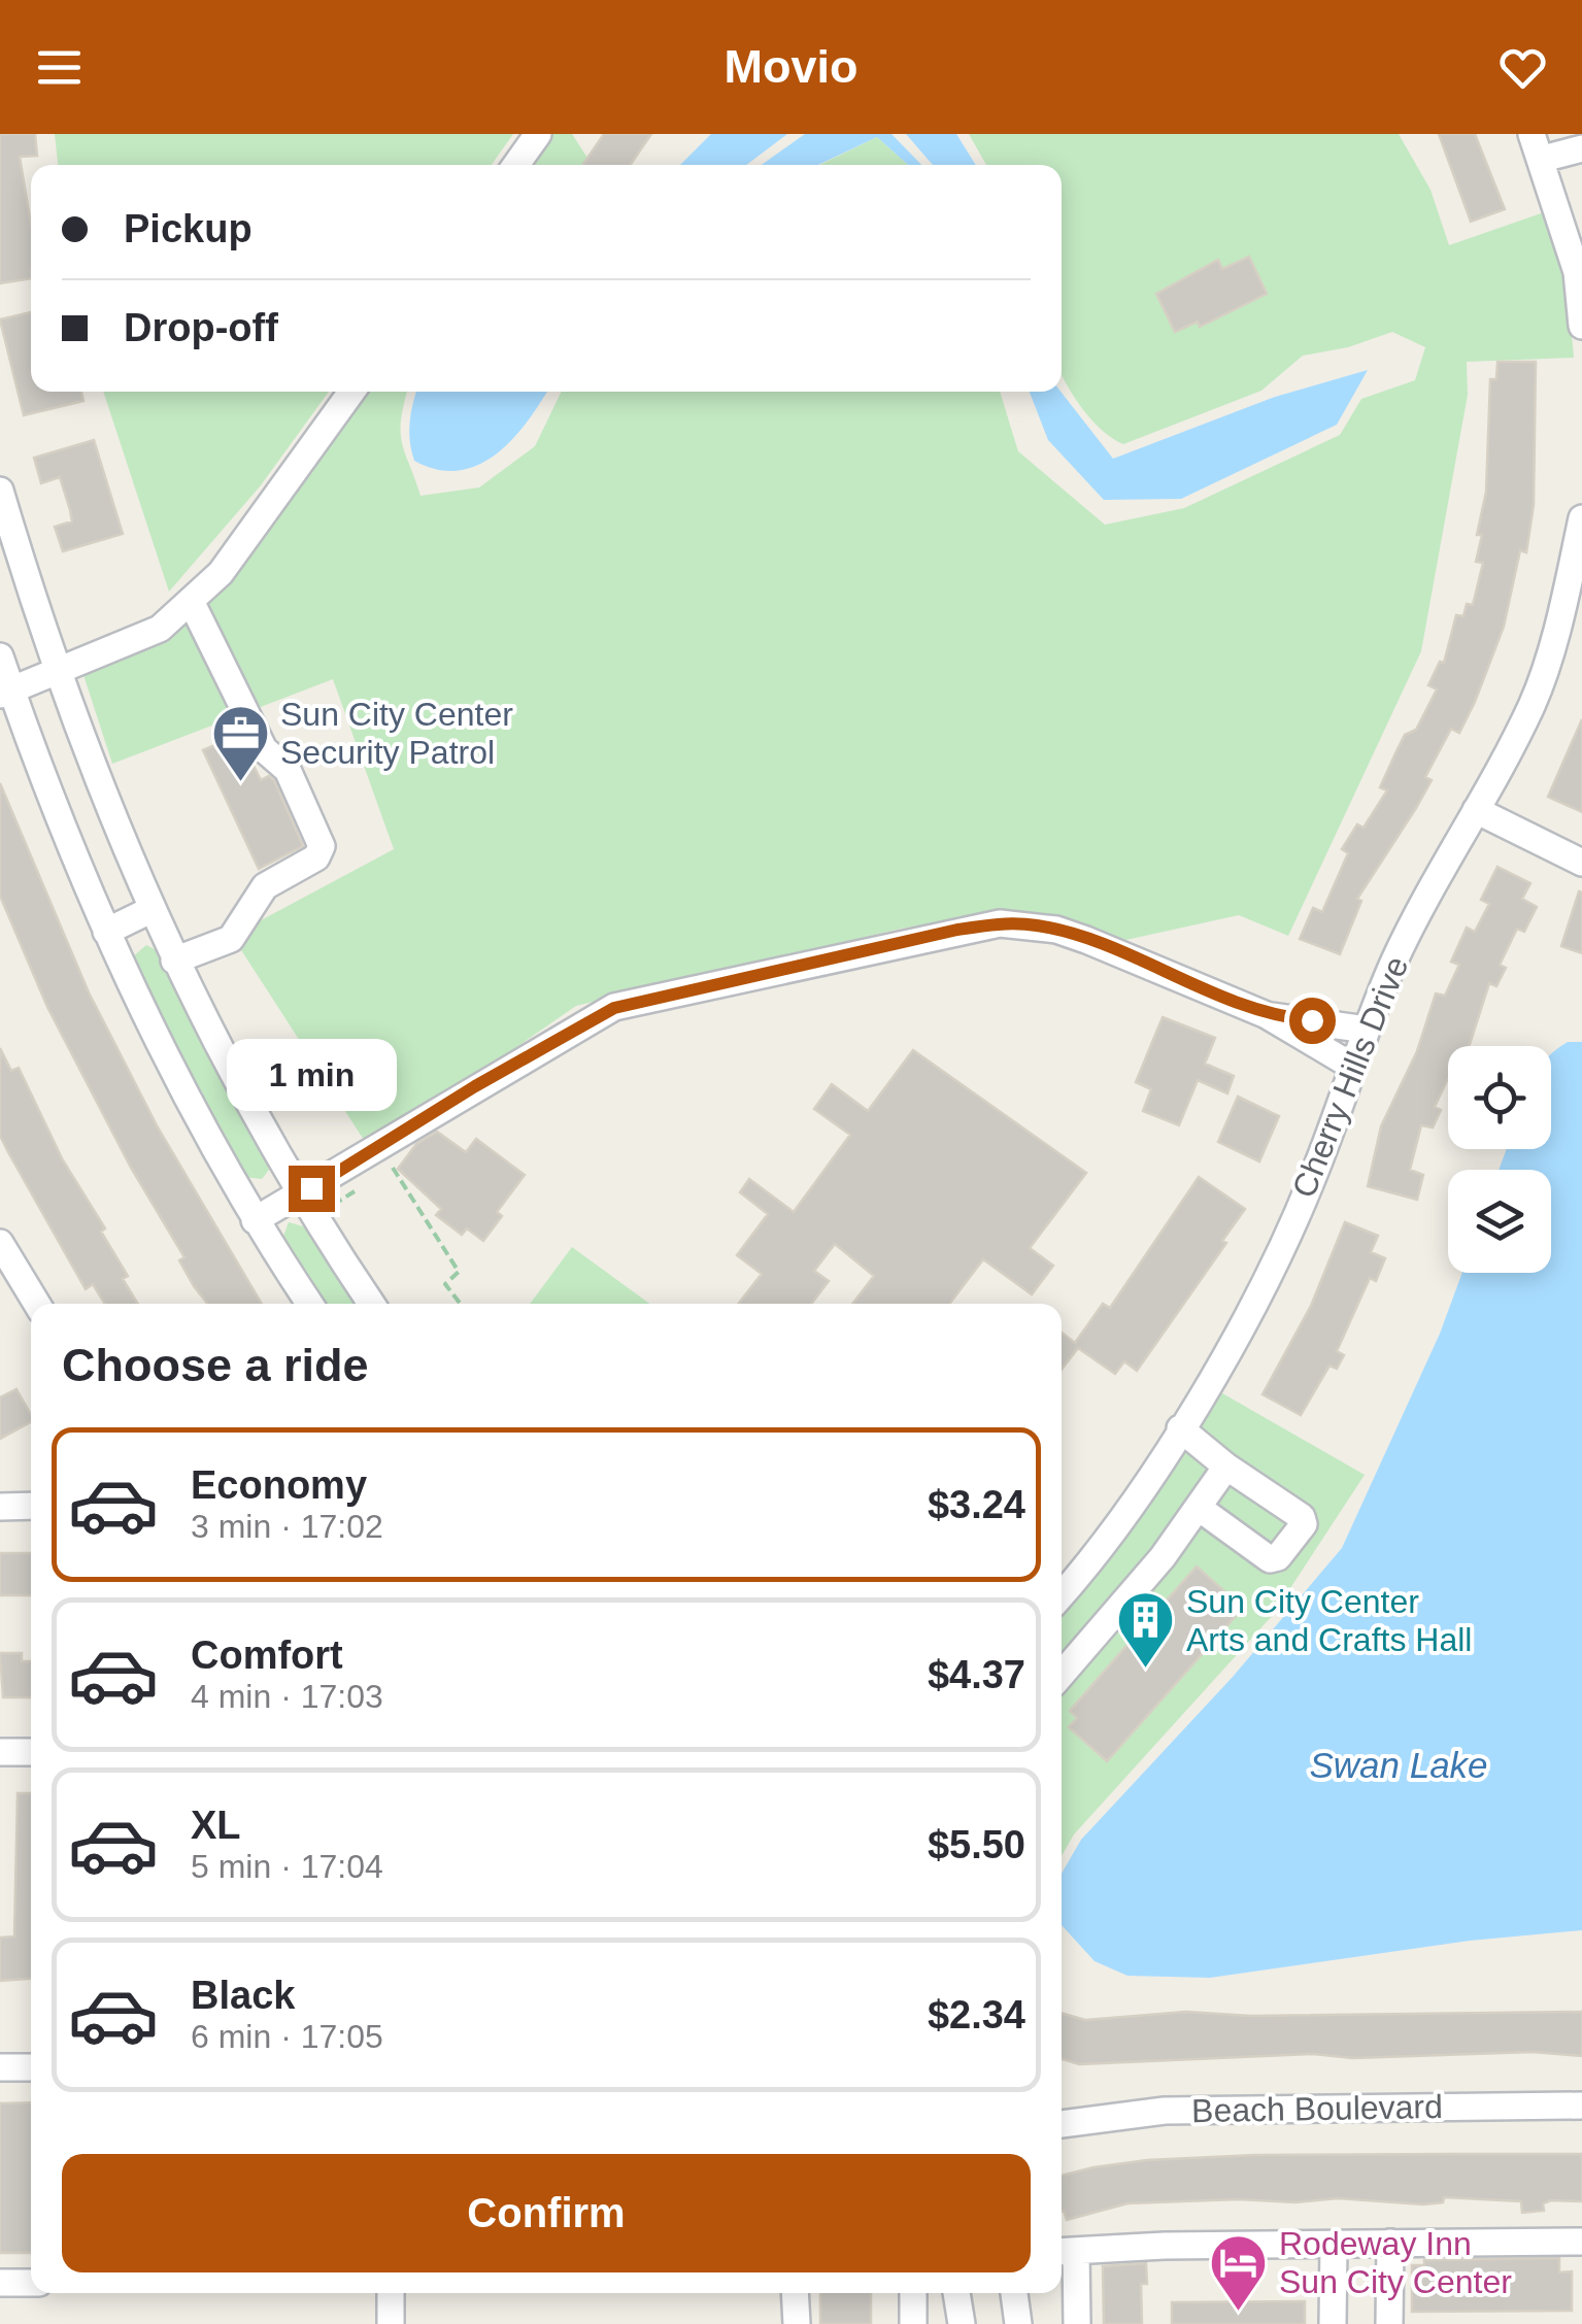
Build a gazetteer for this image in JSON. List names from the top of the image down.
{
  "streets": {
    "street": ["Cherry Hills Drive", "Beach Boulevard"]
  },
  "water": ["Swan Lake"],
  "places": {
    "office": ["Sun City Center Security Patrol"],
    "building": ["Sun City Center Arts and Crafts Hall"],
    "hotel": ["Rodeway Inn Sun City Center"]
  },
  "page": {
    "header": "Movio",
    "banner": ["Pickup", "Drop-off"],
    "bubble": "1 min",
    "heading": "Choose a ride",
    "list": [
      {
        "name": "Economy",
        "note": "3 min · 17:02",
        "value": "$3.24"
      },
      {
        "name": "Comfort",
        "note": "4 min · 17:03",
        "value": "$4.37"
      },
      {
        "name": "XL",
        "note": "5 min · 17:04",
        "value": "$5.50"
      },
      {
        "name": "Black",
        "note": "6 min · 17:05",
        "value": "$2.34"
      }
    ],
    "buttons": "Confirm"
  }
}
